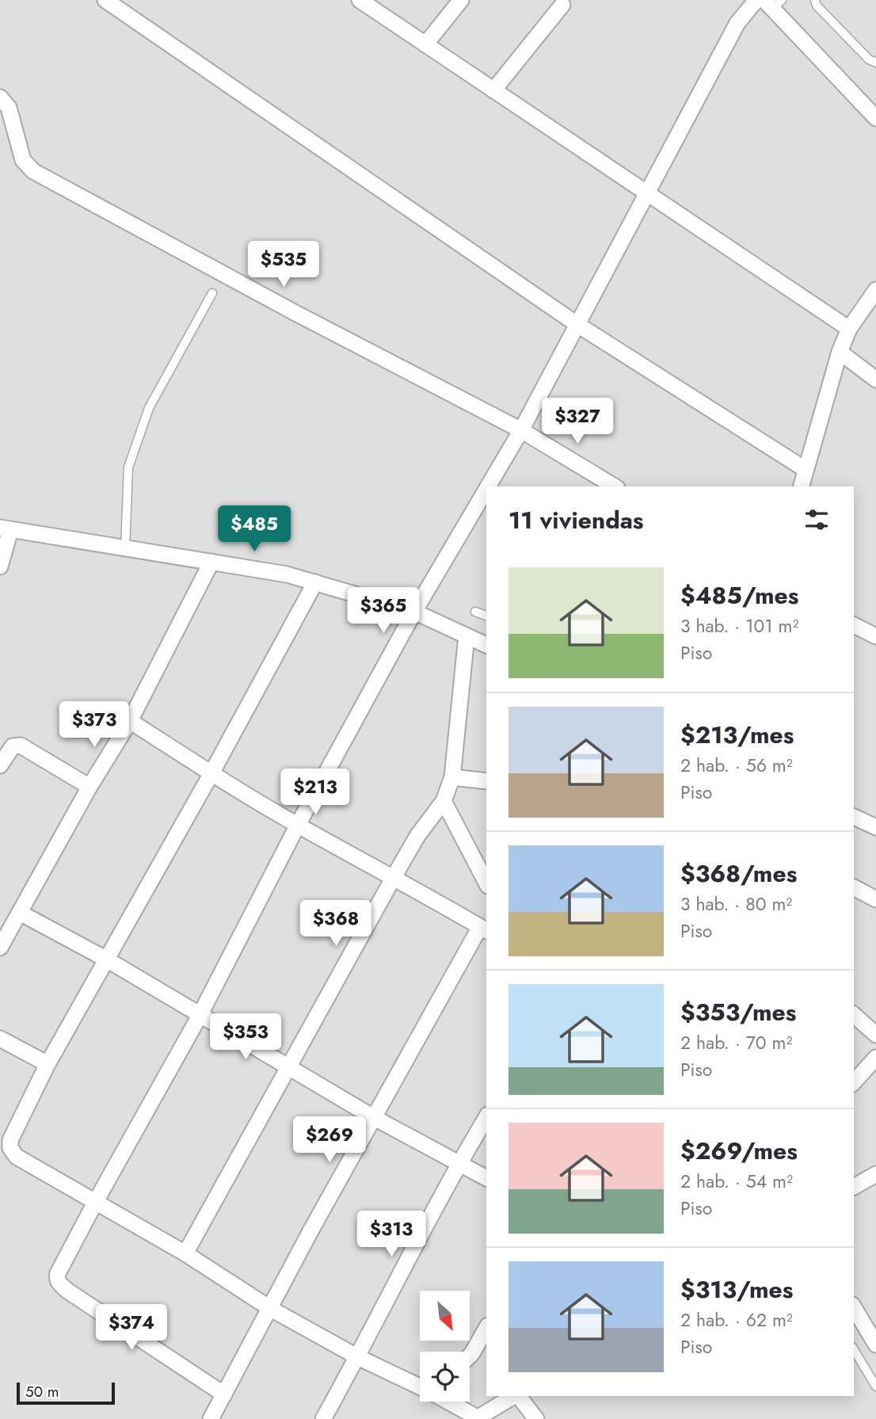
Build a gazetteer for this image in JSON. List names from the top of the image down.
{
  "scale_bar": "50 m",
  "north": "bottom right",
  "page": {
    "price": [
      "$535",
      "$327",
      "$485",
      "$365",
      "$373",
      "$213",
      "$368",
      "$353",
      "$269",
      "$313",
      "$374"
    ],
    "heading": "11 viviendas",
    "list": [
      {
        "name": "$485/mes",
        "note": "3 hab. · 101 m² · Piso"
      },
      {
        "name": "$213/mes",
        "note": "2 hab. · 56 m² · Piso"
      },
      {
        "name": "$368/mes",
        "note": "3 hab. · 80 m² · Piso"
      },
      {
        "name": "$353/mes",
        "note": "2 hab. · 70 m² · Piso"
      },
      {
        "name": "$269/mes",
        "note": "2 hab. · 54 m² · Piso"
      },
      {
        "name": "$313/mes",
        "note": "2 hab. · 62 m² · Piso"
      }
    ],
    "scale": "50 m"
  }
}
